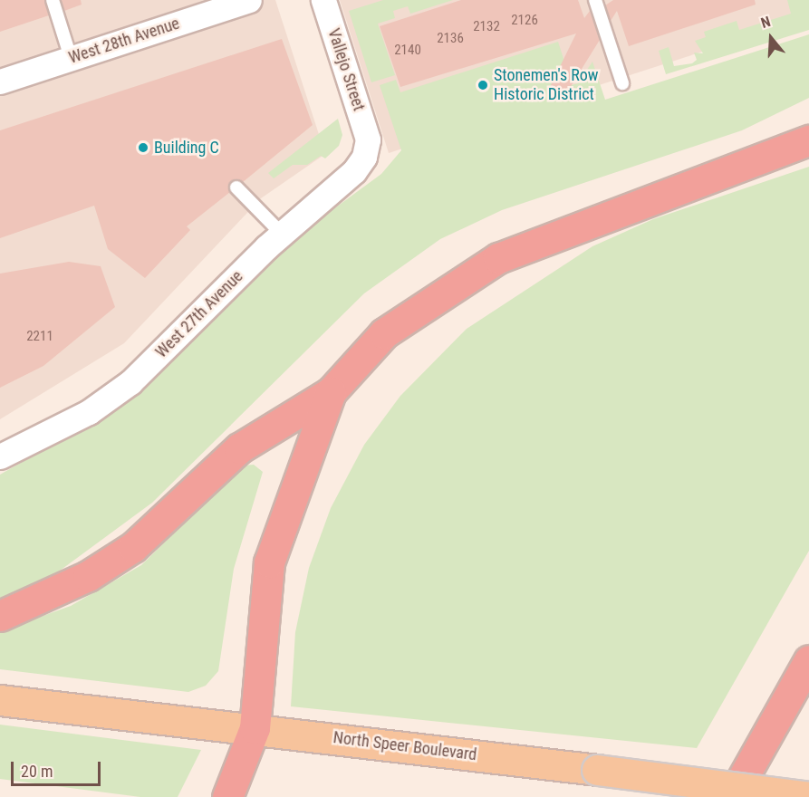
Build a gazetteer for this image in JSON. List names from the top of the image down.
{
  "streets": {
    "main road": ["North Speer Boulevard"],
    "street": ["West 28th Avenue", "Vallejo Street", "West 27th Avenue"]
  },
  "crossings": [
    ["Vallejo Street", "West 27th Avenue"]
  ],
  "places": ["Stonemen's Row Historic District", "Building C"],
  "house_numbers": [
    "2126",
    "2132",
    "2136",
    "2140",
    "2211"
  ],
  "scale_bar": "20 m",
  "north": "top"
}
